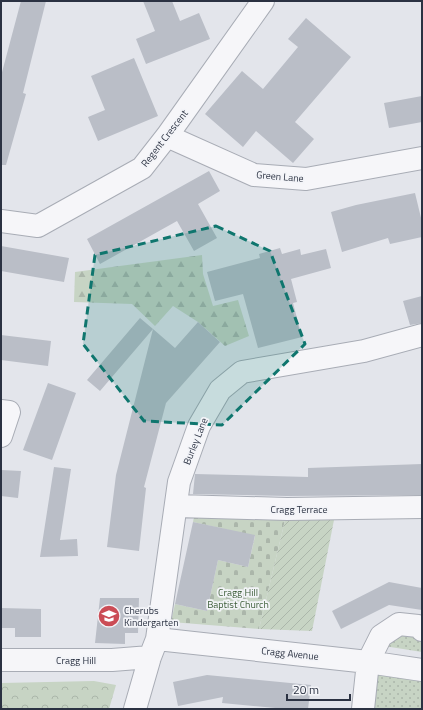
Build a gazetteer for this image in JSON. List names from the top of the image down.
{
  "streets": {
    "street": [
      "Regent Crescent",
      "Green Lane",
      "Burley Lane",
      "Cragg Terrace",
      "Cragg Avenue",
      "Cragg Hill"
    ]
  },
  "crossings": [
    ["Regent Crescent", "Green Lane"],
    ["Burley Lane", "Cragg Terrace"],
    ["Burley Lane", "Cragg Avenue"],
    ["Burley Lane", "Cragg Hill"],
    ["Cragg Avenue", "Cragg Hill"]
  ],
  "parks": ["Cragg Hill Baptist Church"],
  "places": {
    "school or university": ["Cherubs Kindergarten"]
  },
  "scale_bar": "20 m"
}
